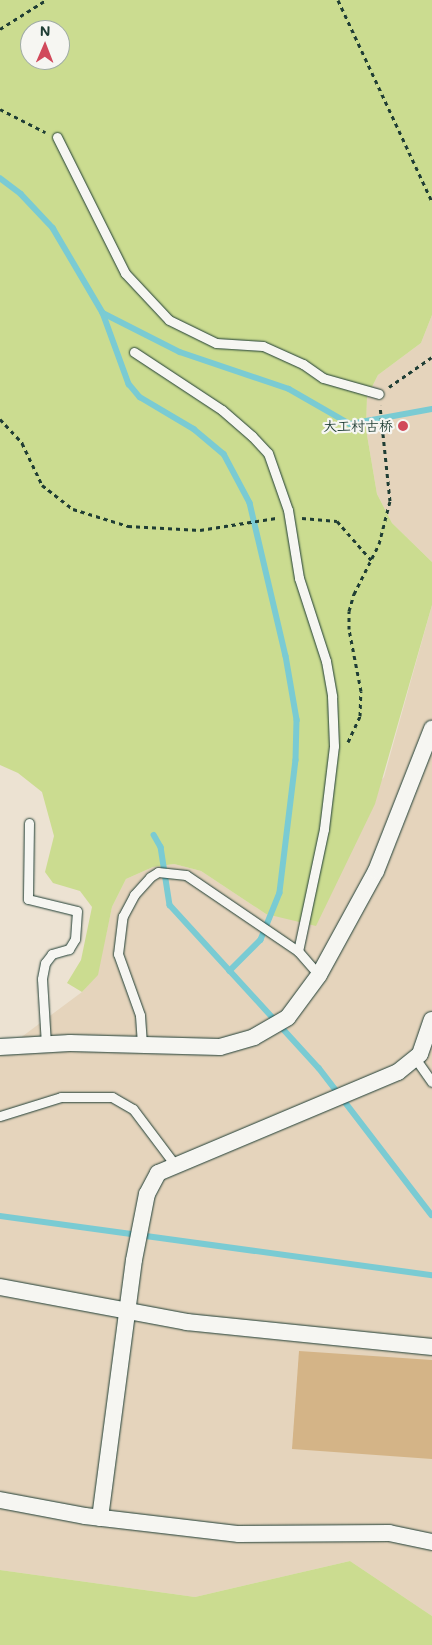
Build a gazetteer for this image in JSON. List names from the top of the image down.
{
  "places": ["大工村古桥"],
  "north": "top"
}
